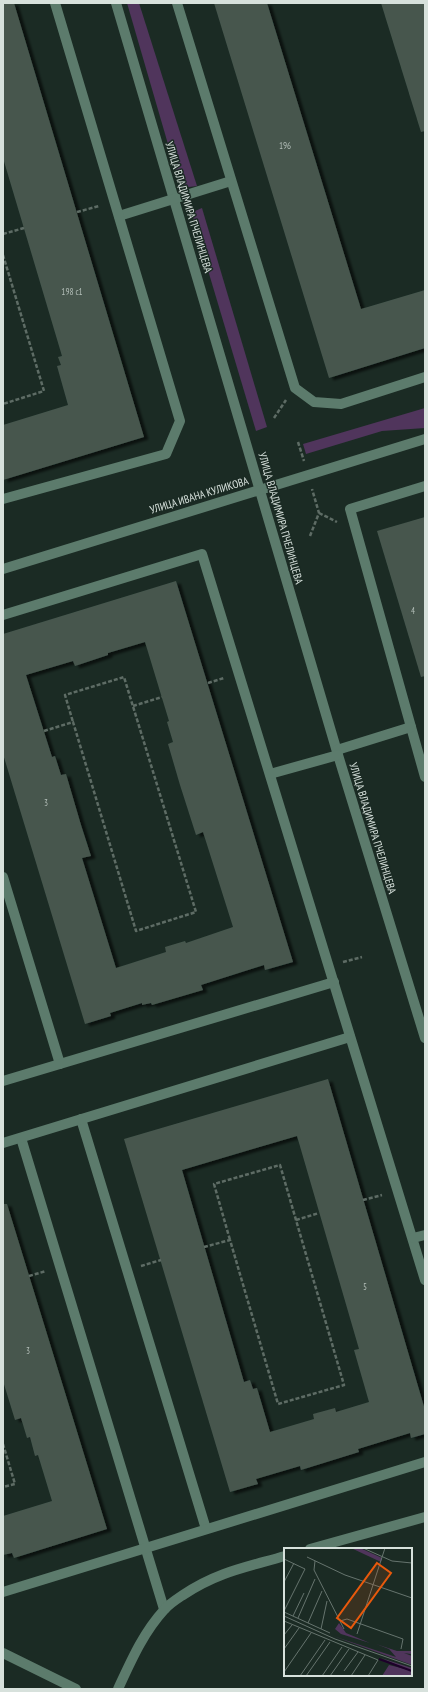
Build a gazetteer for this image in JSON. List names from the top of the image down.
{
  "streets": {
    "street": ["УЛИЦА ВЛАДИМИРА ПЧЕЛИНЦЕВА", "УЛИЦА ИВАНА КУЛИКОВА"]
  },
  "crossings": [
    ["УЛИЦА ВЛАДИМИРА ПЧЕЛИНЦЕВА", "УЛИЦА ИВАНА КУЛИКОВА"]
  ],
  "house_numbers": [
    "196",
    "198 с1",
    "4",
    "3",
    "5",
    "3"
  ]
}
